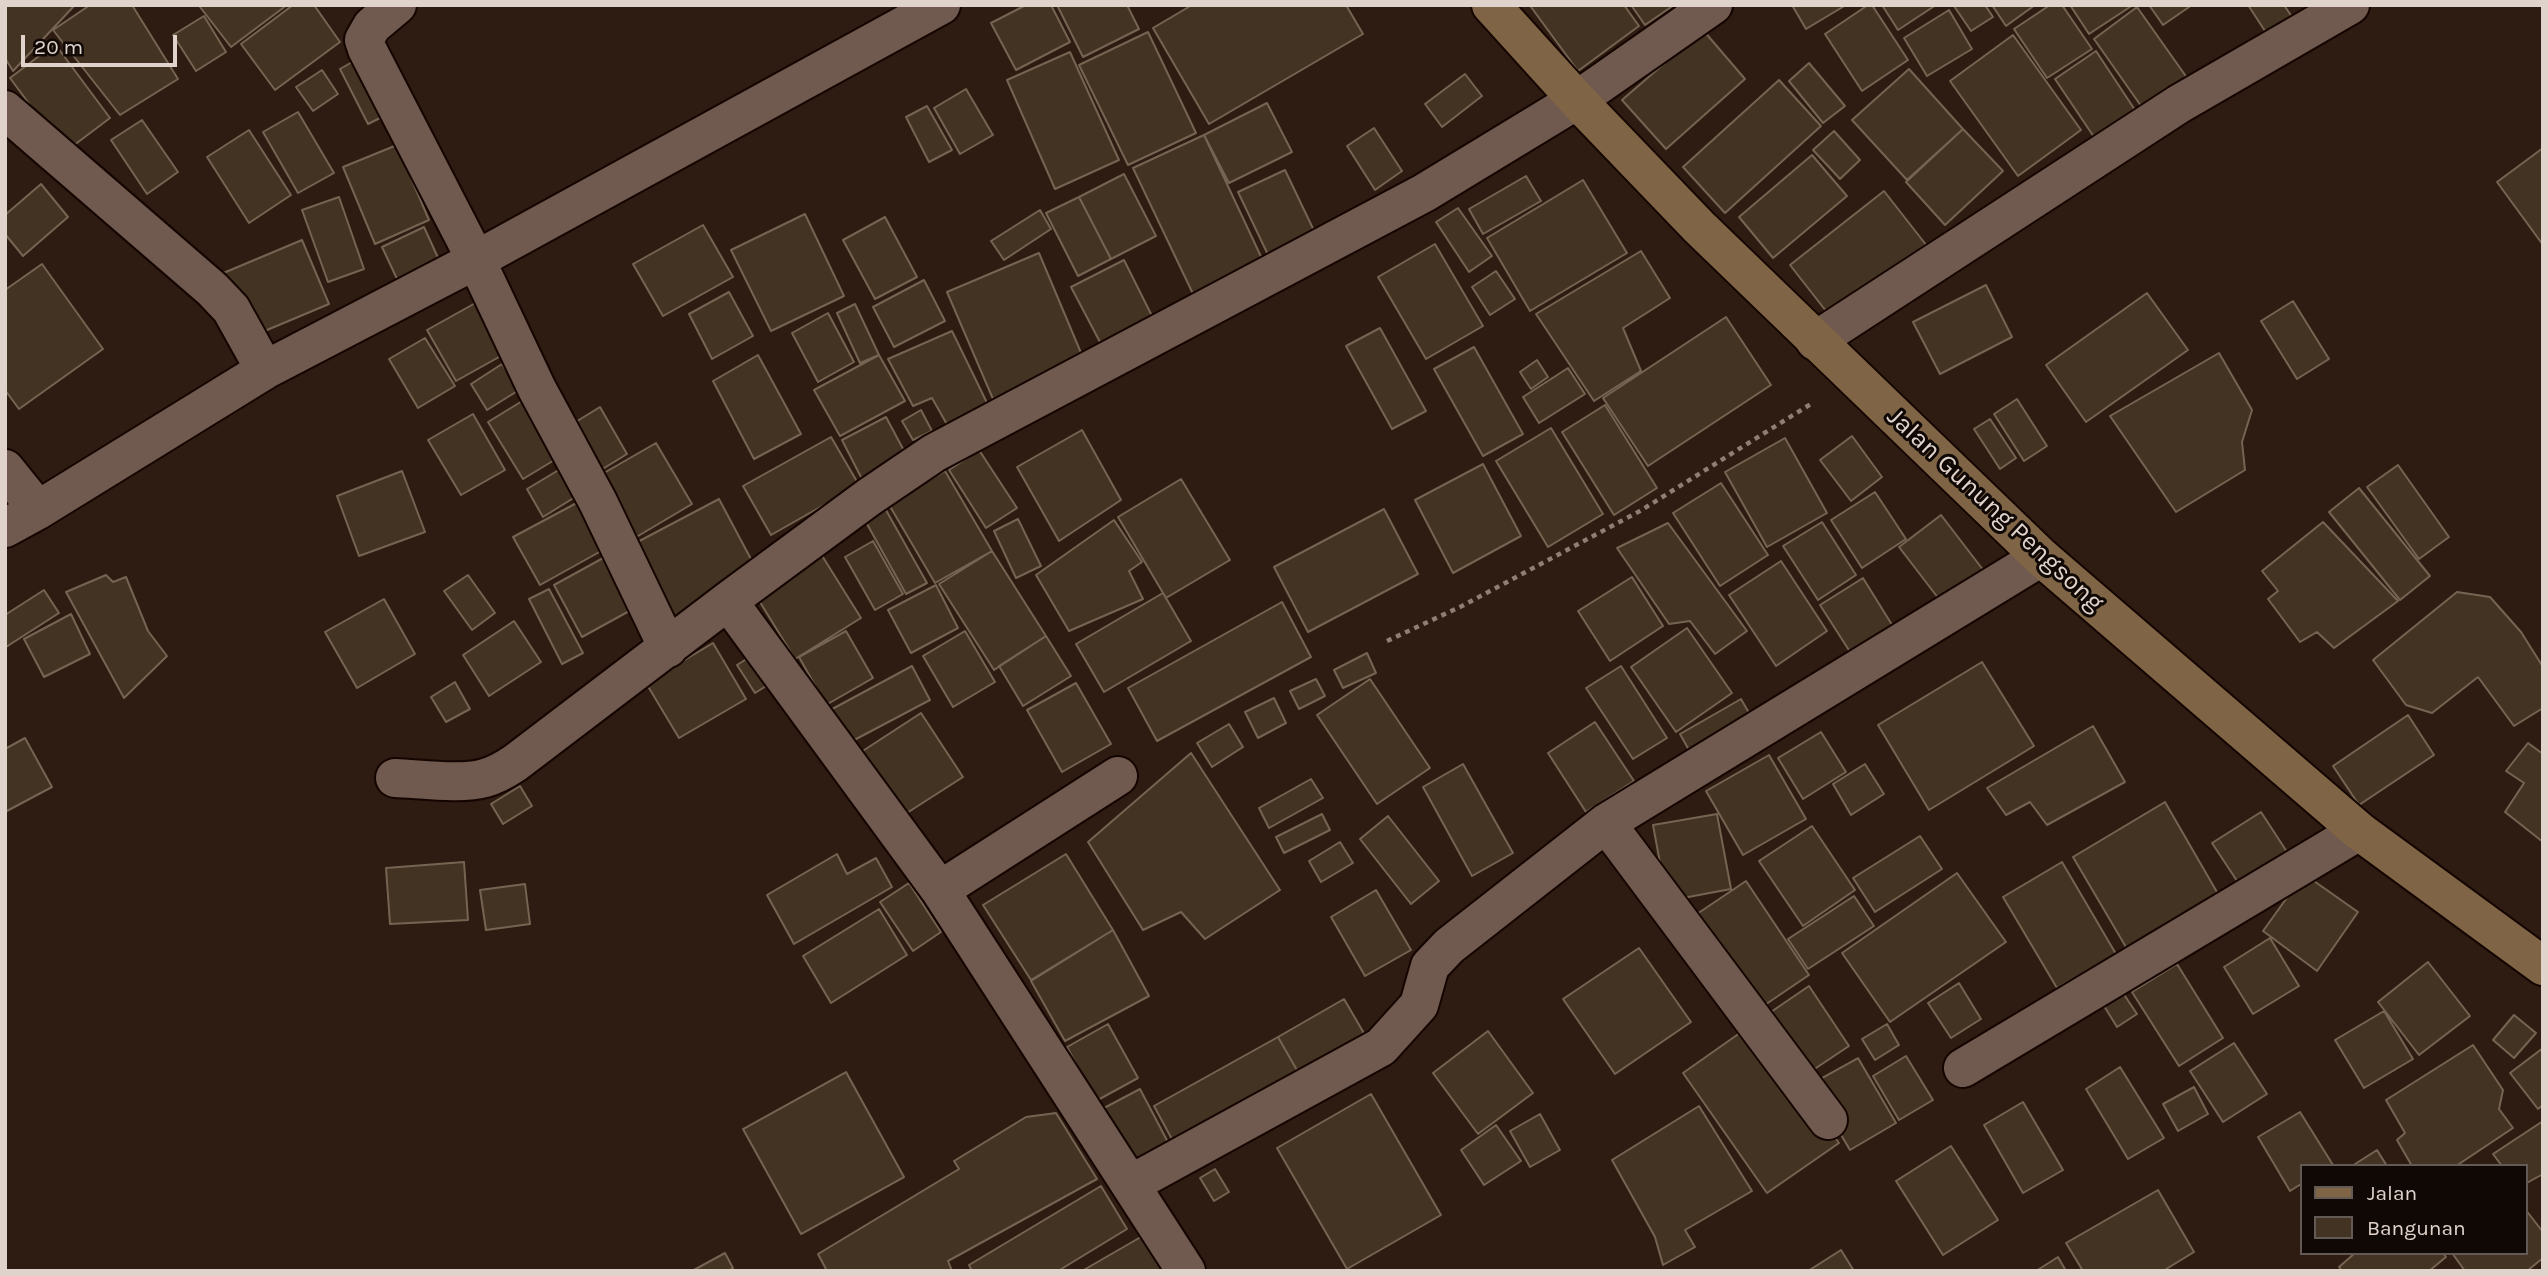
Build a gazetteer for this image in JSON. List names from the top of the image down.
{
  "streets": {
    "street": ["Jalan Gunung Pengsong"]
  },
  "legend": ["Jalan", "Bangunan"],
  "scale_bar": "20 m"
}
